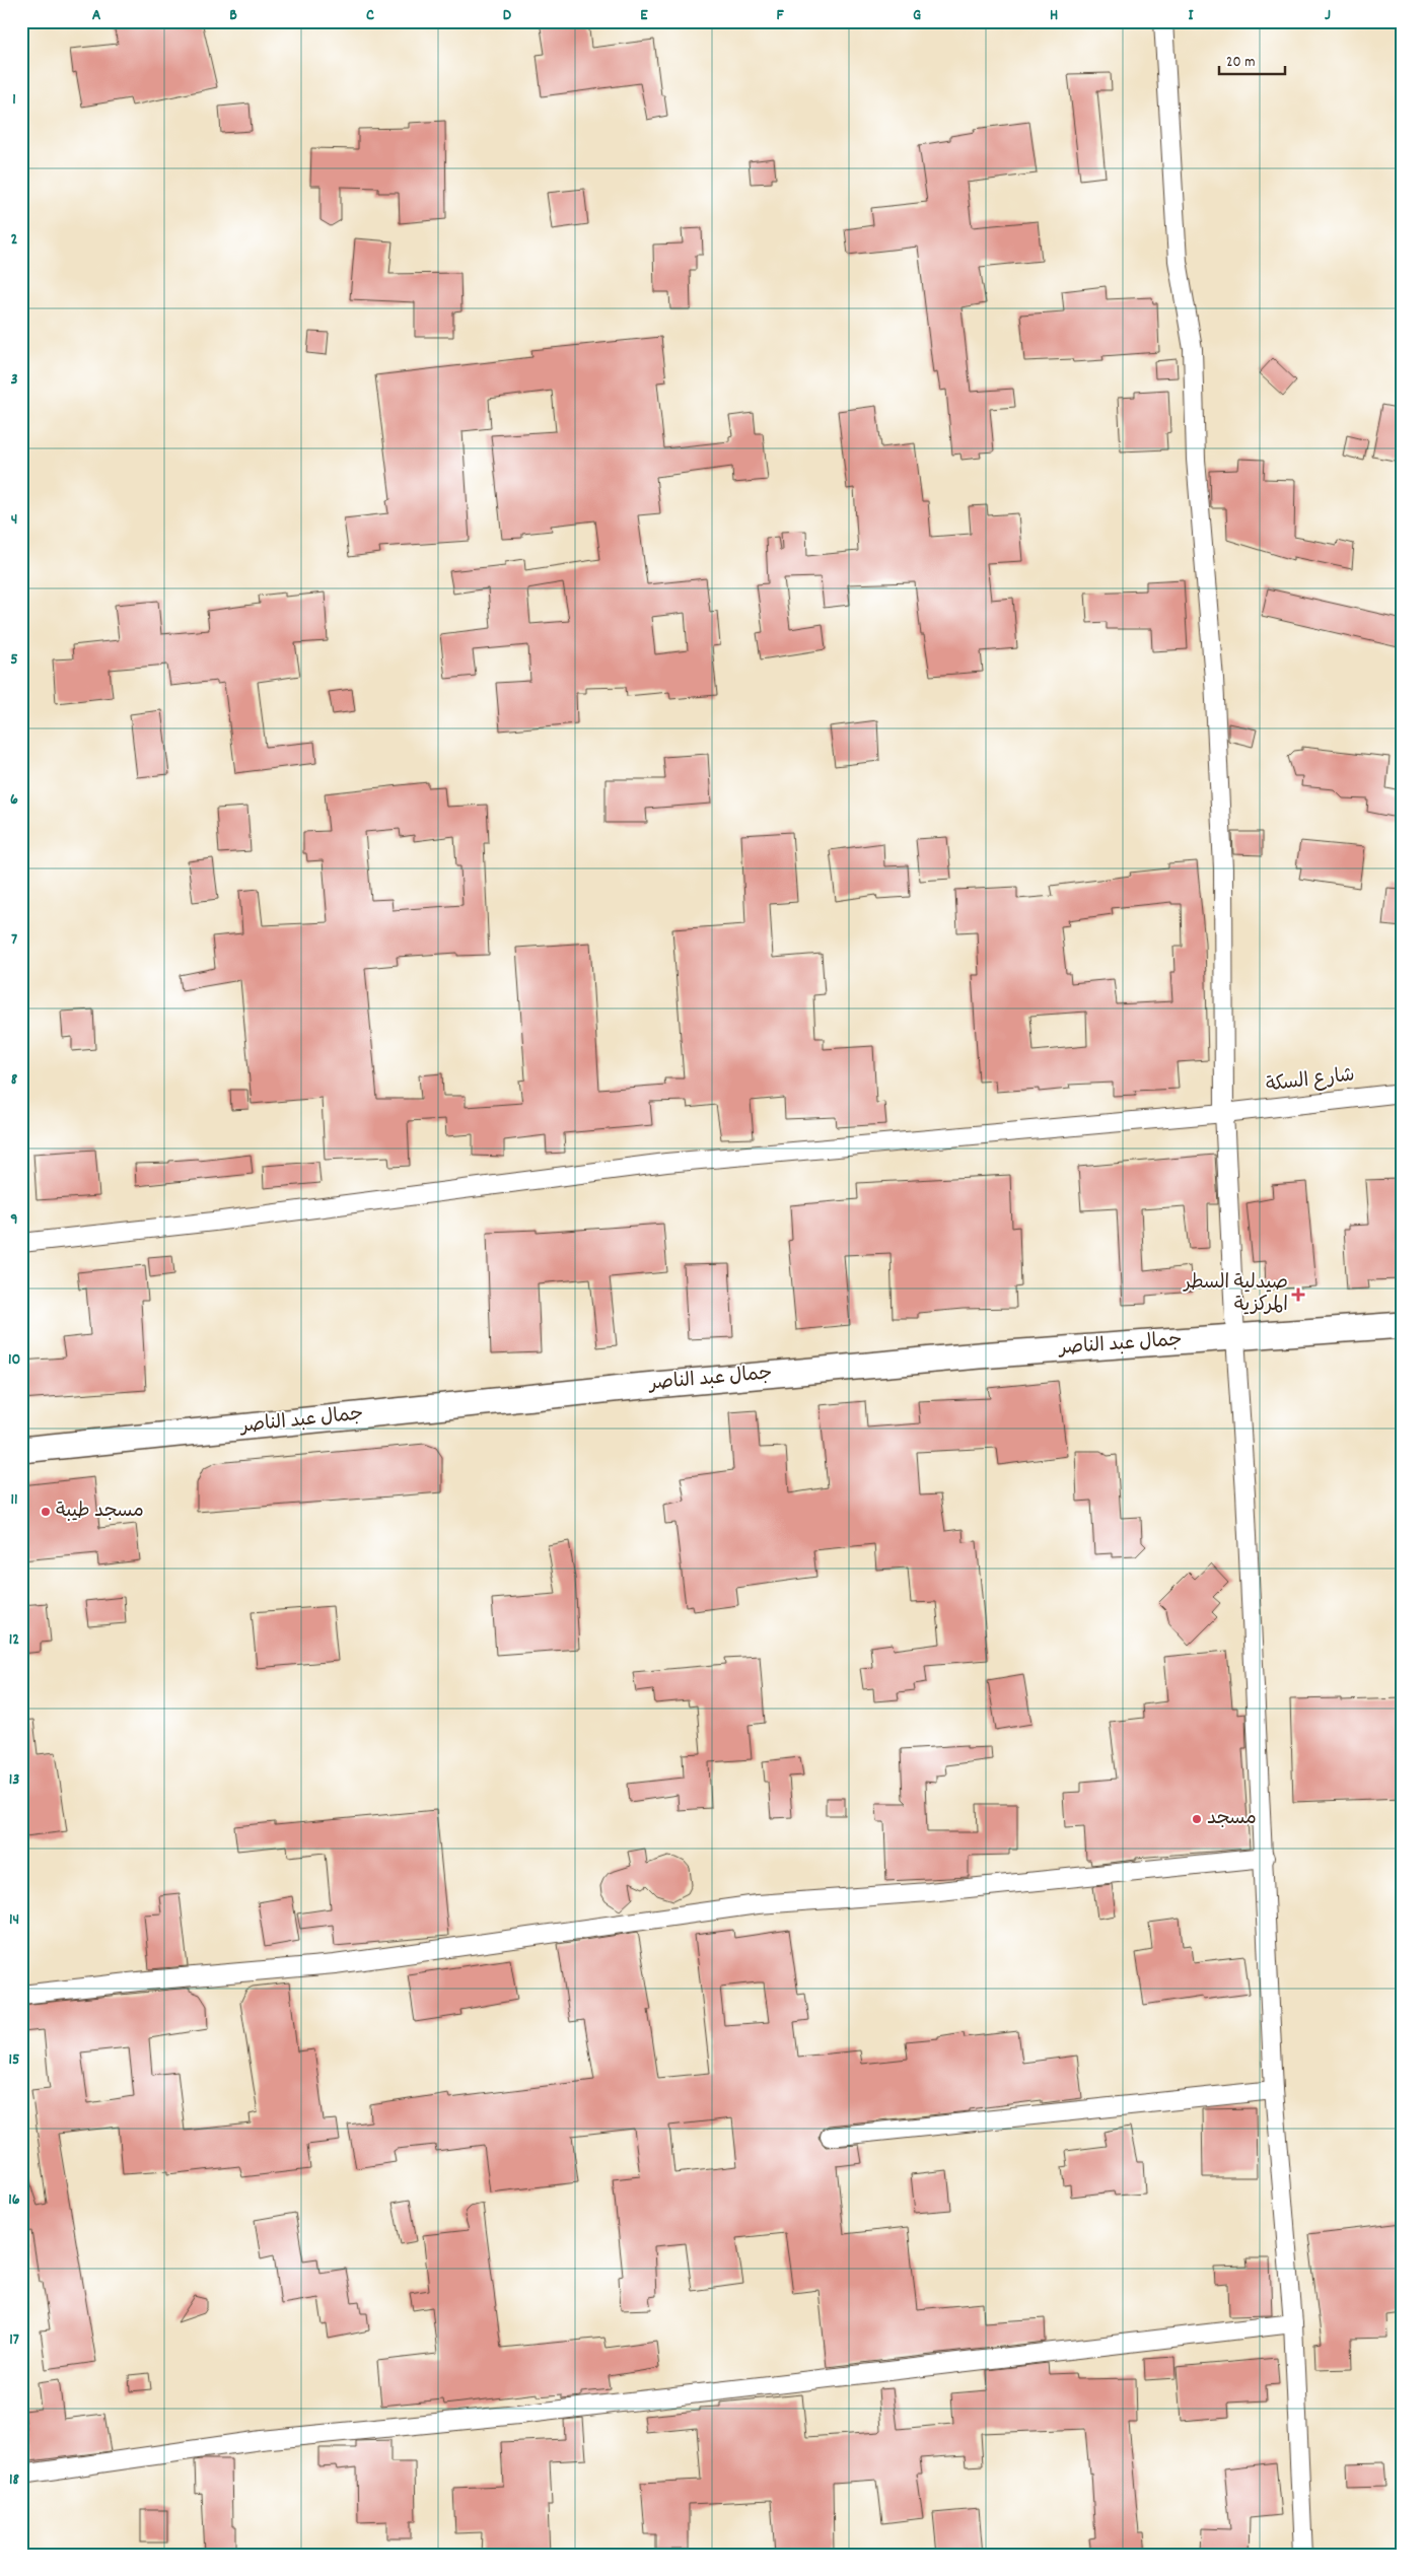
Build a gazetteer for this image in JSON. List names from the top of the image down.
{
  "streets": {
    "main road": ["جمال عبد الناصر"],
    "street": ["شارع السكة"]
  },
  "places": {
    "health": ["صيدلية السطر المركزية"],
    "other": ["مسجد طيبة", "مسجد"]
  },
  "scale_bar": "20 m",
  "grid": {
    "columns": [
      "A",
      "B",
      "C",
      "D",
      "E",
      "F",
      "G",
      "H",
      "I",
      "J"
    ],
    "rows": [
      "1",
      "2",
      "3",
      "4",
      "5",
      "6",
      "7",
      "8",
      "9",
      "10",
      "11",
      "12",
      "13",
      "14",
      "15",
      "16",
      "17",
      "18"
    ]
  }
}
